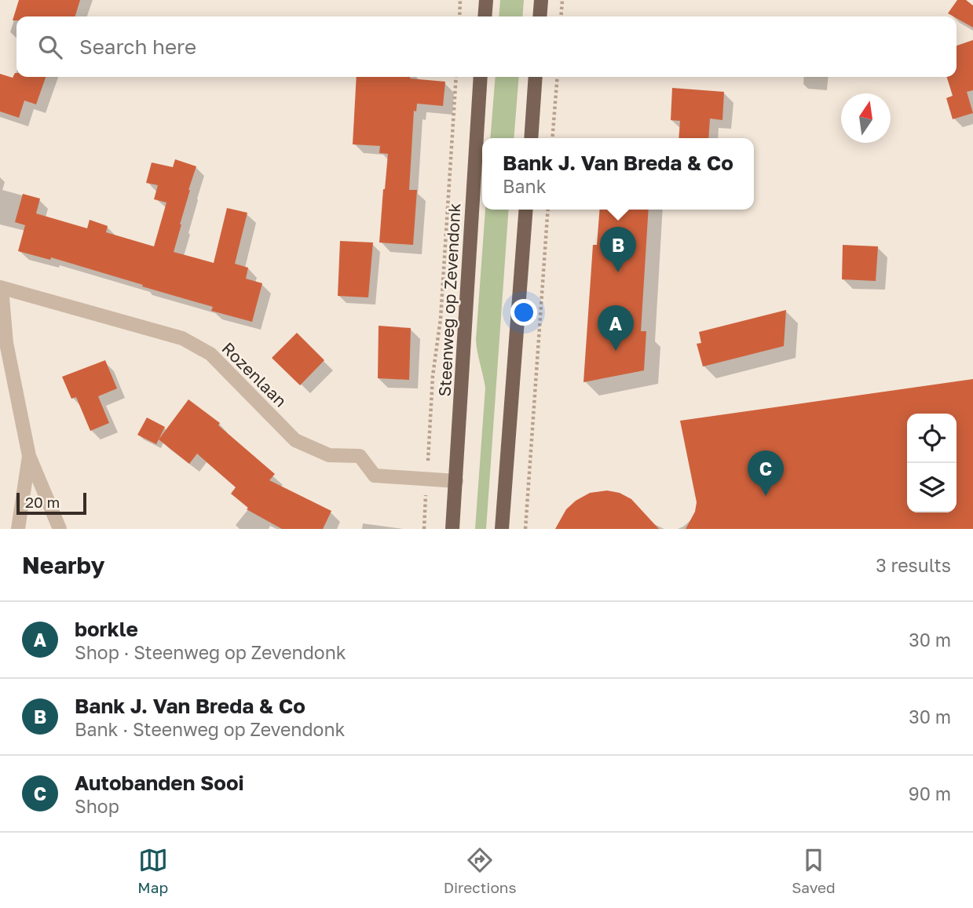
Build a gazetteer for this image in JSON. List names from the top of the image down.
{
  "streets": {
    "main road": ["Steenweg op Zevendonk"],
    "street": ["Rozenlaan"]
  },
  "scale_bar": "20 m",
  "north": "top",
  "page": {
    "search": "Search here",
    "popup": ["Bank J. Van Breda & Co", "Bank"],
    "pins": ["B", "A", "C"],
    "scale": "20 m",
    "heading": ["Nearby", "3 results"],
    "list": [
      {
        "mark": "A",
        "name": "borkle",
        "note": "Shop · Steenweg op Zevendonk",
        "value": "30 m"
      },
      {
        "mark": "B",
        "name": "Bank J. Van Breda & Co",
        "note": "Bank · Steenweg op Zevendonk",
        "value": "30 m"
      },
      {
        "mark": "C",
        "name": "Autobanden Sooi",
        "note": "Shop",
        "value": "90 m"
      }
    ],
    "nav": ["Map", "Directions", "Saved"]
  }
}
